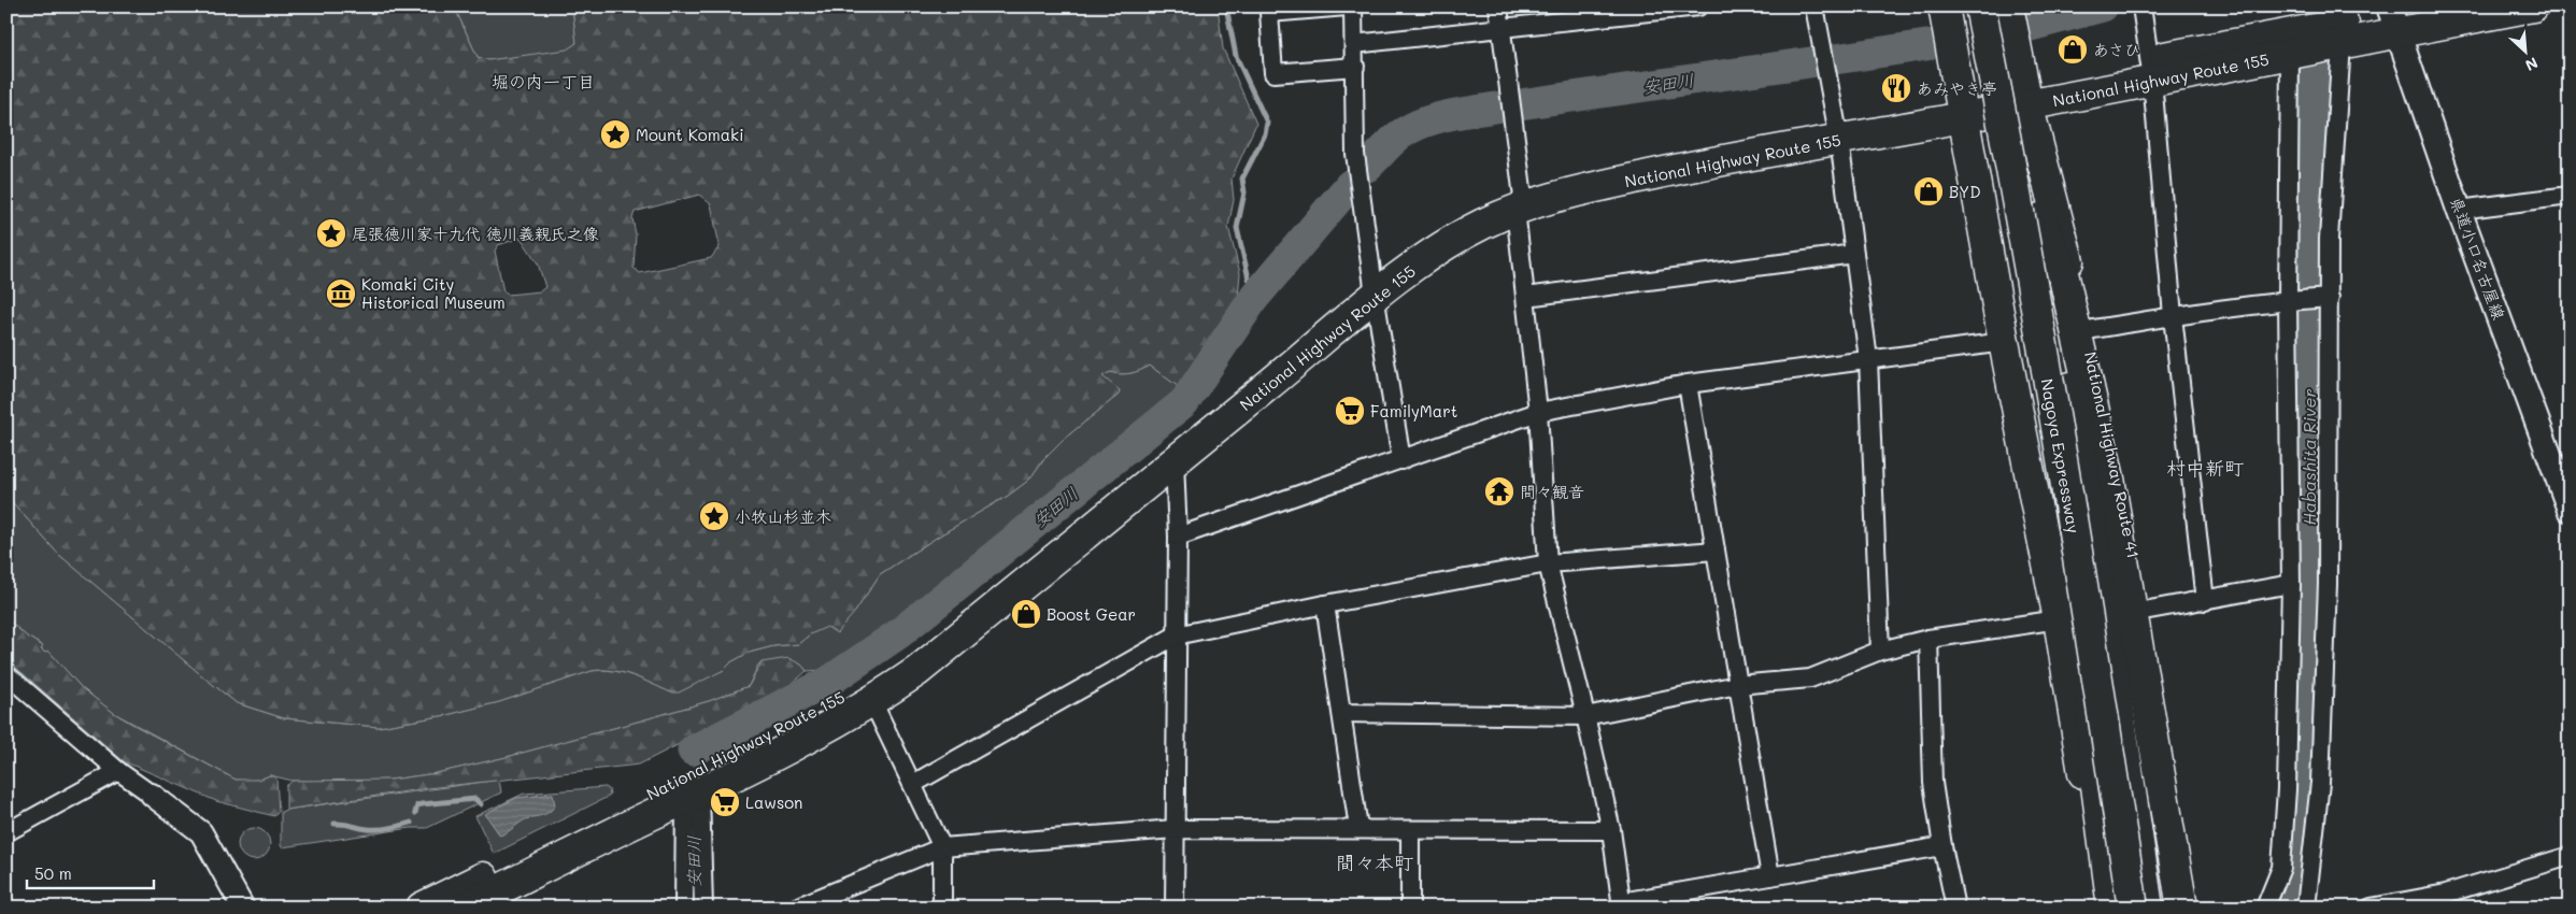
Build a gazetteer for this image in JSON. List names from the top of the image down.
{
  "streets": {
    "highway": ["National Highway Route 155", "National Highway Route 41", "Nagoya Expressway"],
    "main road": ["県道小口名古屋線"]
  },
  "crossings": [
    ["National Highway Route 155", "県道小口名古屋線"],
    ["National Highway Route 155", "National Highway Route 41"]
  ],
  "districts": ["堀の内一丁目", "村中新町", "間々本町"],
  "water": ["安田川", "Habashita River"],
  "places": {
    "shop": ["あさひ", "BYD", "Boost Gear"],
    "restaurant": ["あみやき亭"],
    "place": ["Mount Komaki", "尾張徳川家十九代 徳川義親氏之像", "小牧山杉並木"],
    "museum": ["Komaki City Historical Museum"],
    "supermarket": ["FamilyMart", "Lawson"],
    "temple": ["間々観音"]
  },
  "scale_bar": "50 m",
  "north": "bottom right"
}
